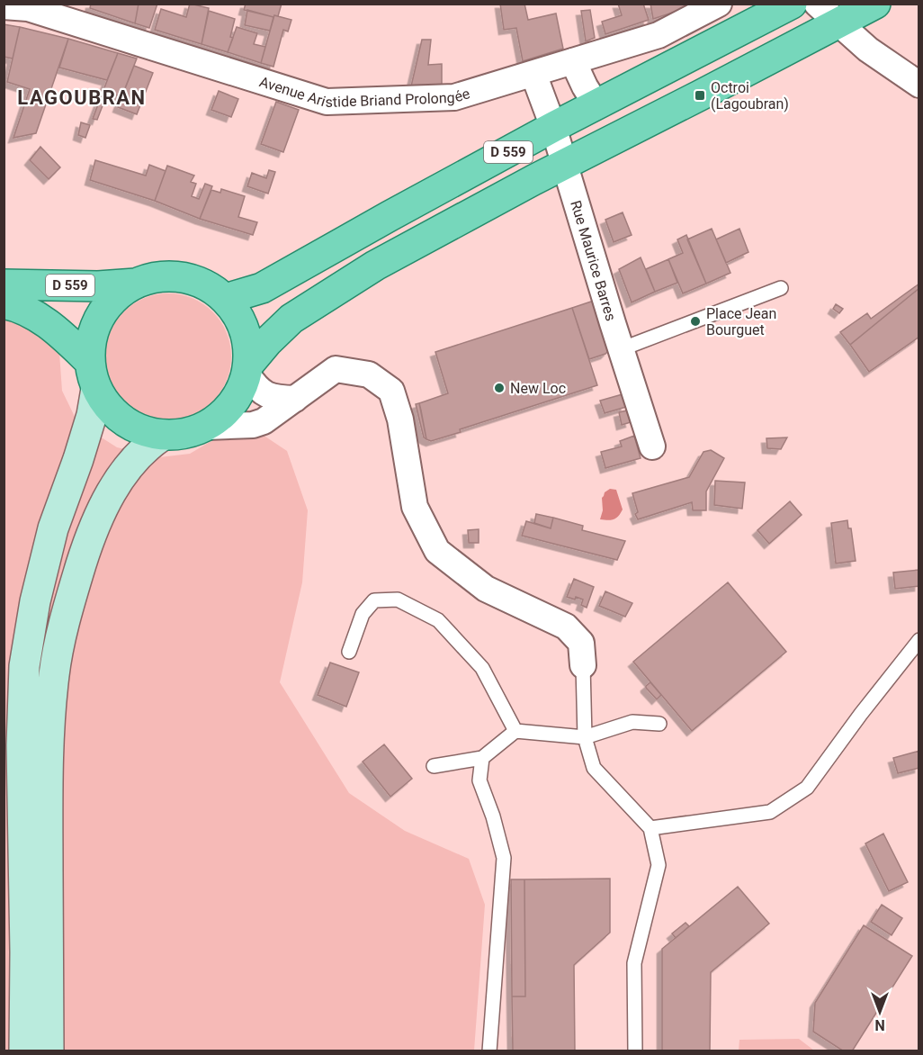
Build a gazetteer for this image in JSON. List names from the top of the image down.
{
  "streets": {
    "main road": ["D 559"],
    "street": ["Avenue Aristide Briand Prolongée", "Rue Maurice Barres"]
  },
  "crossings": [
    ["Avenue Aristide Briand Prolongée", "Rue Maurice Barres"],
    ["D 559", "Rue Maurice Barres"]
  ],
  "districts": ["LAGOUBRAN"],
  "places": {
    "transit": ["Octroi (Lagoubran)"],
    "other": ["Place Jean Bourguet", "New Loc"]
  },
  "north": "bottom"
}
